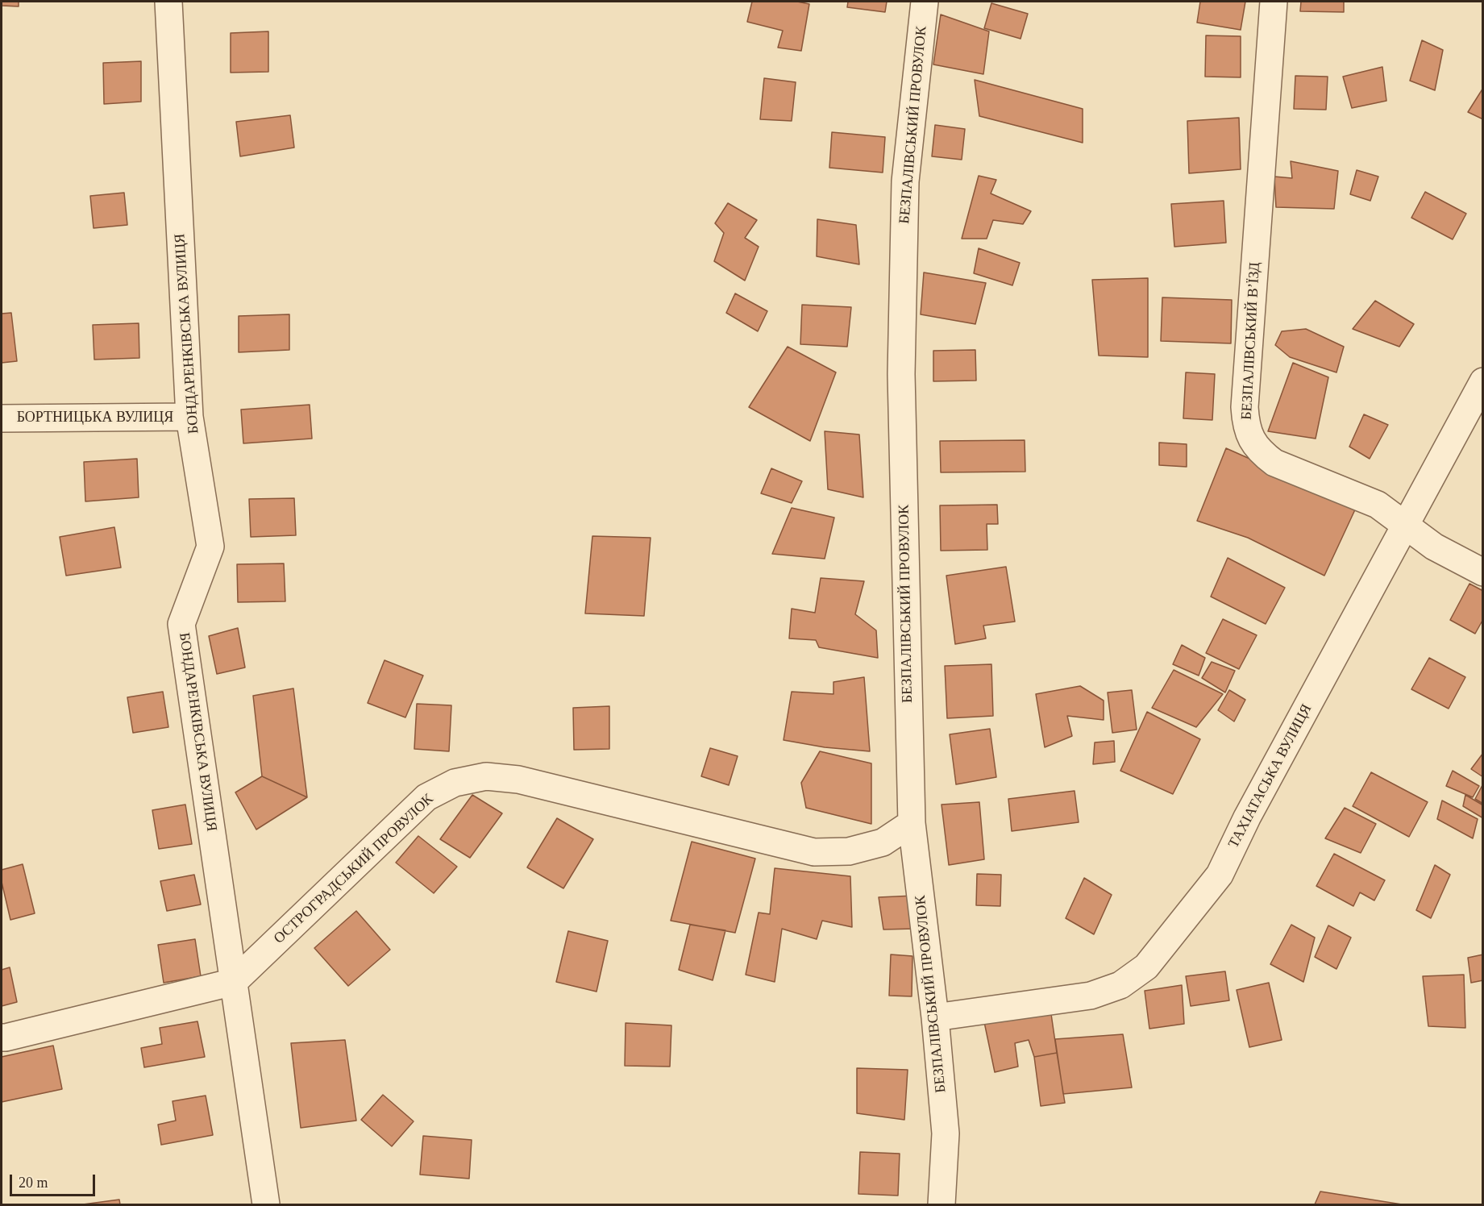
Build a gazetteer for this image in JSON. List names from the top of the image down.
{
  "streets": {
    "street": [
      "БЕЗПАЛІВСЬКИЙ ПРОВУЛОК",
      "БОНДАРЕНКІВСЬКА ВУЛИЦЯ",
      "БЕЗПАЛІВСЬКИЙ В’ЇЗД",
      "БОРТНИЦЬКА ВУЛИЦЯ",
      "ТАХІАТАСЬКА ВУЛИЦЯ",
      "ОСТРОГРАДСЬКИЙ ПРОВУЛОК"
    ]
  },
  "crossings": [
    ["БЕЗПАЛІВСЬКИЙ ПРОВУЛОК", "ТАХІАТАСЬКА ВУЛИЦЯ"],
    ["БЕЗПАЛІВСЬКИЙ ПРОВУЛОК", "ОСТРОГРАДСЬКИЙ ПРОВУЛОК"],
    ["БОНДАРЕНКІВСЬКА ВУЛИЦЯ", "БОРТНИЦЬКА ВУЛИЦЯ"],
    ["БОНДАРЕНКІВСЬКА ВУЛИЦЯ", "ОСТРОГРАДСЬКИЙ ПРОВУЛОК"],
    ["БЕЗПАЛІВСЬКИЙ В’ЇЗД", "ТАХІАТАСЬКА ВУЛИЦЯ"]
  ],
  "scale_bar": "20 m"
}
